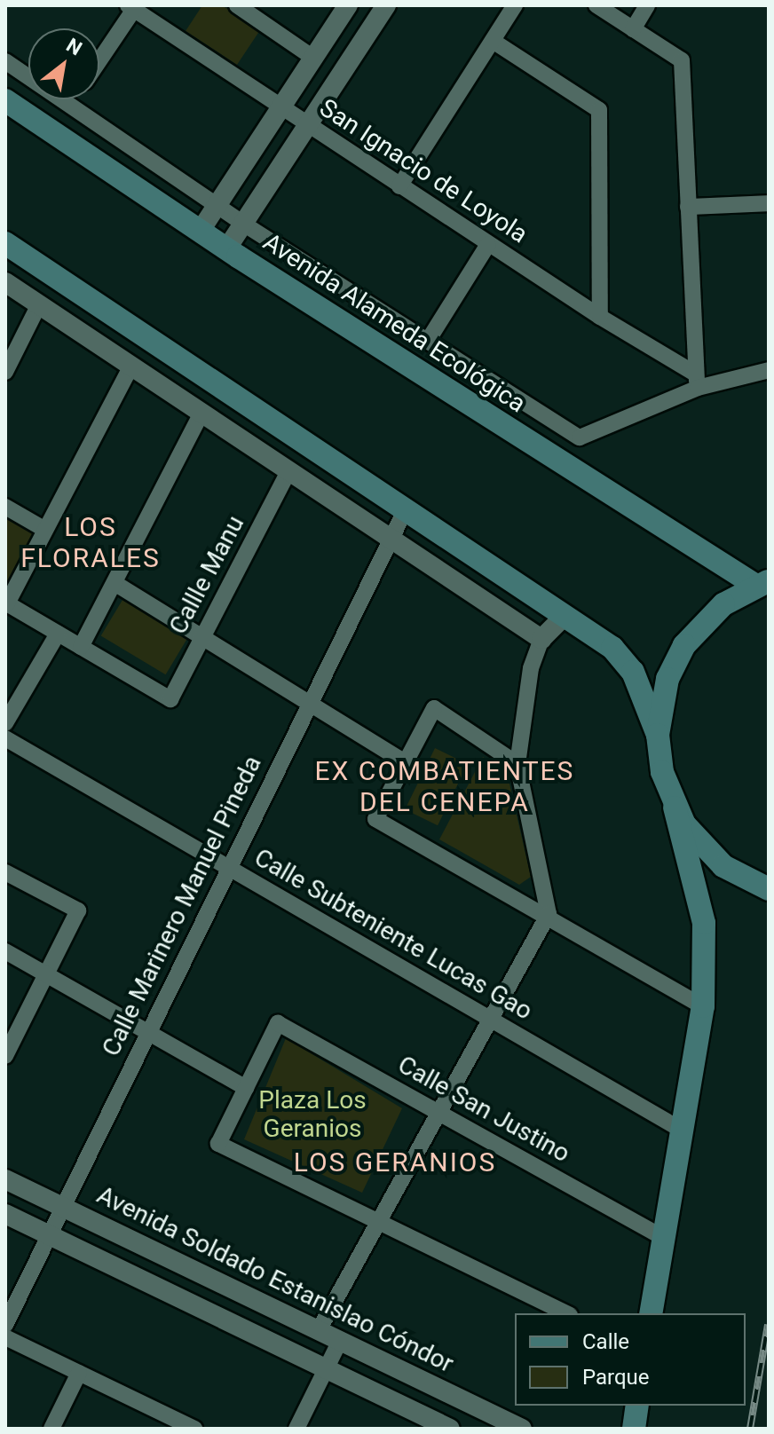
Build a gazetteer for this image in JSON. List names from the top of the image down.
{
  "streets": {
    "main road": ["Avenida Alameda Ecológica"],
    "street": [
      "San Ignacio de Loyola",
      "Callle Manu",
      "Calle Marinero Manuel Pineda",
      "Calle Subteniente Lucas Gao",
      "Calle San Justino",
      "Avenida Soldado Estanislao Cóndor"
    ]
  },
  "crossings": [
    ["Calle Marinero Manuel Pineda", "Calle Subteniente Lucas Gao"],
    ["Calle Marinero Manuel Pineda", "Avenida Soldado Estanislao Cóndor"]
  ],
  "districts": ["LOS FLORALES", "EX COMBATIENTES DEL CENEPA", "LOS GERANIOS"],
  "parks": ["Plaza Los Geranios"],
  "legend": ["Calle", "Parque"],
  "north": "top right"
}
